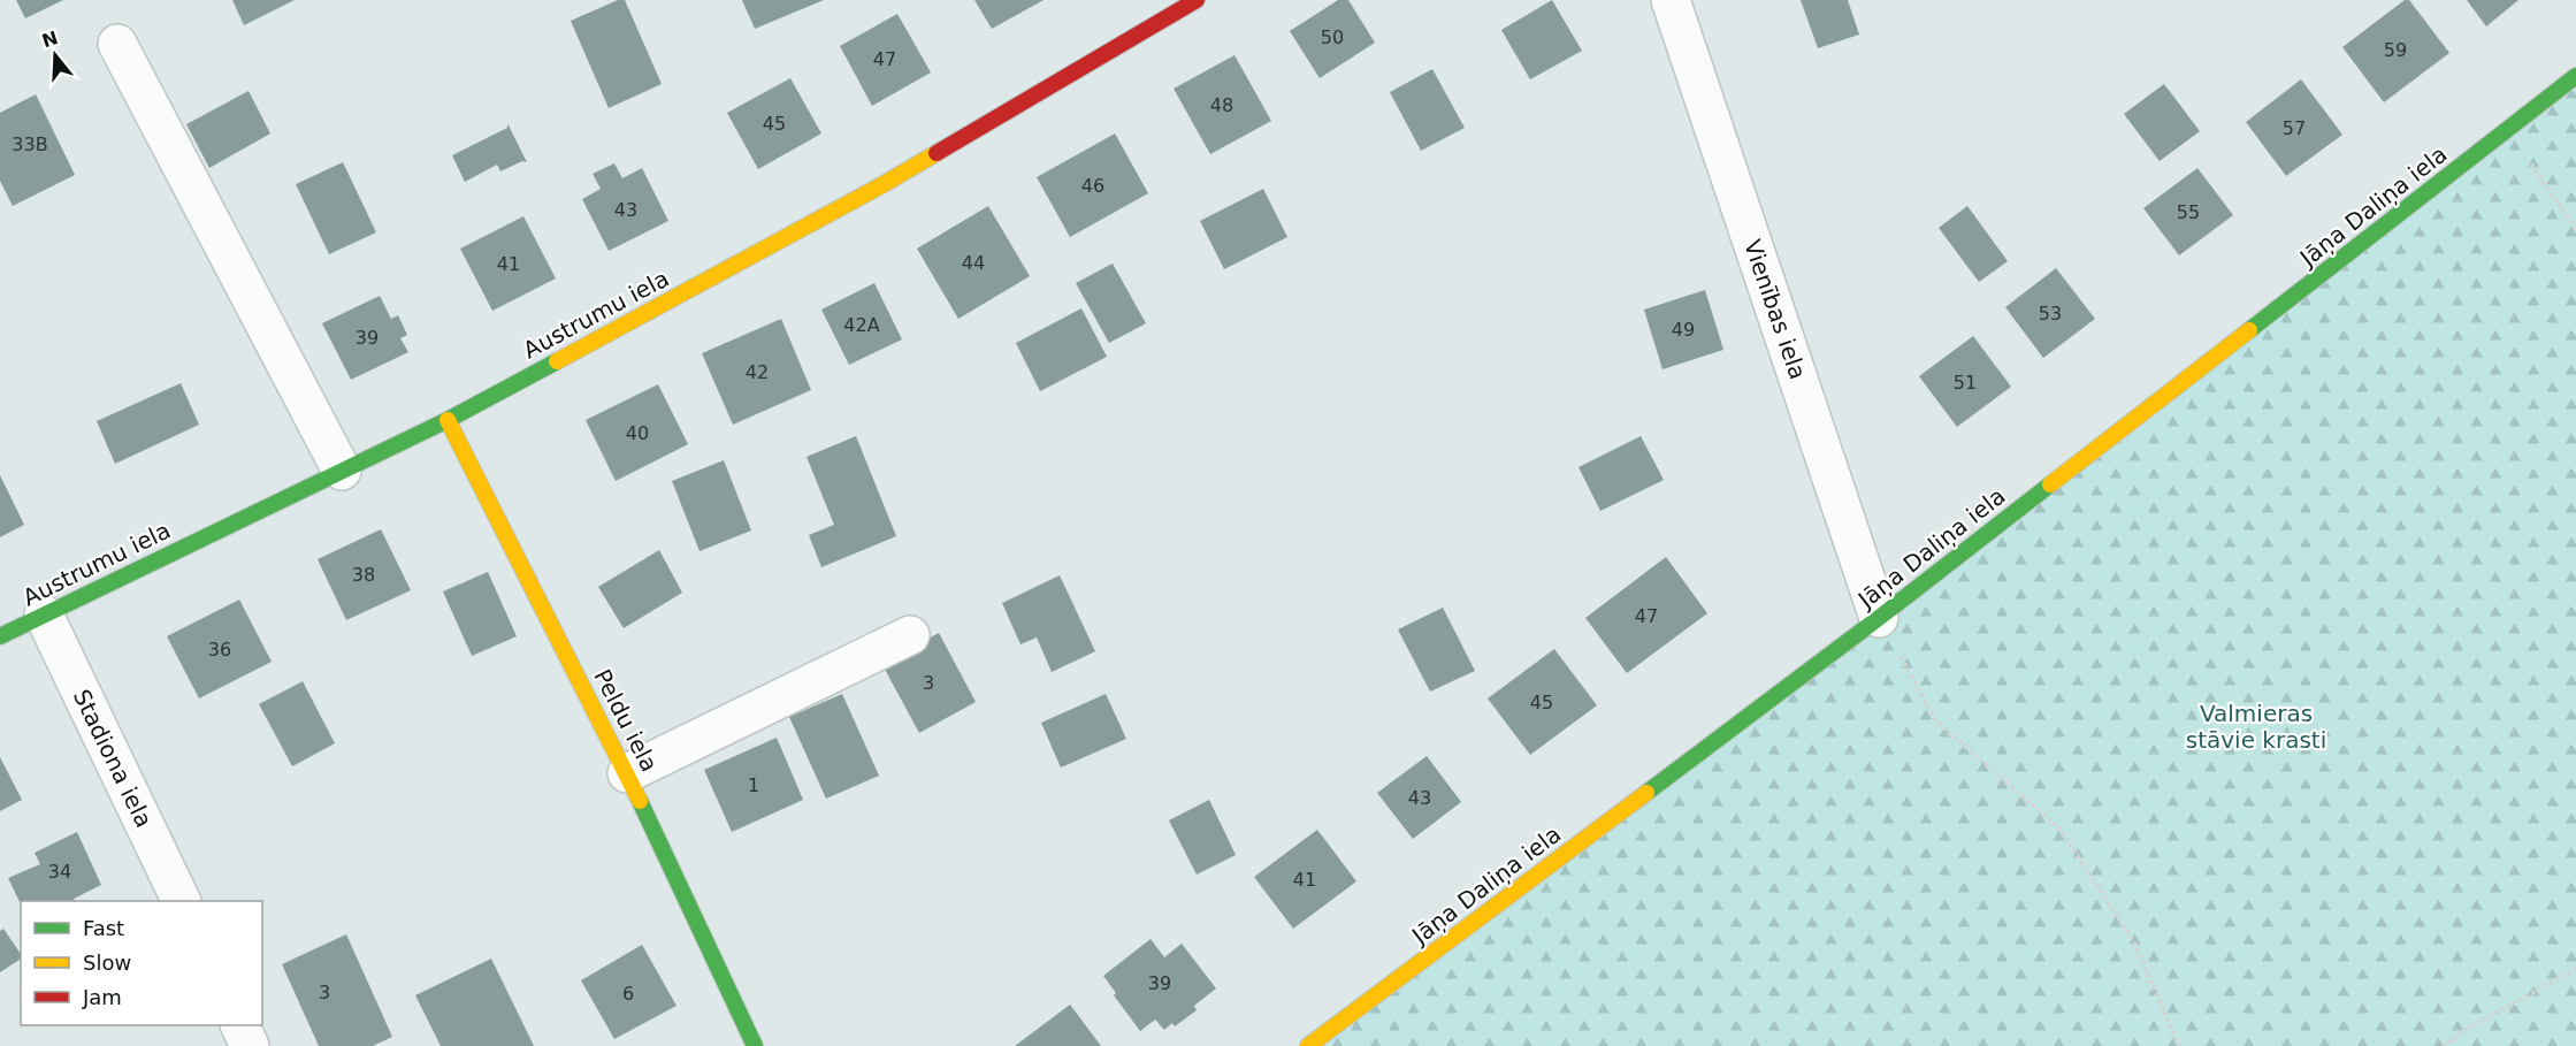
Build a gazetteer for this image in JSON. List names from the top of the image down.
{
  "streets": {
    "street": [
      "Jāņa Daliņa iela",
      "Vienības iela",
      "Austrumu iela",
      "Peldu iela",
      "Stadiona iela"
    ]
  },
  "crossings": [
    ["Jāņa Daliņa iela", "Vienības iela"],
    ["Austrumu iela", "Peldu iela"],
    ["Austrumu iela", "Stadiona iela"]
  ],
  "parks": ["Valmieras stāvie krasti"],
  "house_numbers": [
    "50",
    "59",
    "47",
    "48",
    "45",
    "57",
    "33B",
    "46",
    "43",
    "55",
    "44",
    "41",
    "53",
    "42A",
    "49",
    "39",
    "42",
    "51",
    "40",
    "38",
    "47",
    "36",
    "3",
    "45",
    "1",
    "43",
    "34",
    "41",
    "39",
    "3",
    "6"
  ],
  "legend": ["Fast", "Slow", "Jam"],
  "north": "top"
}
